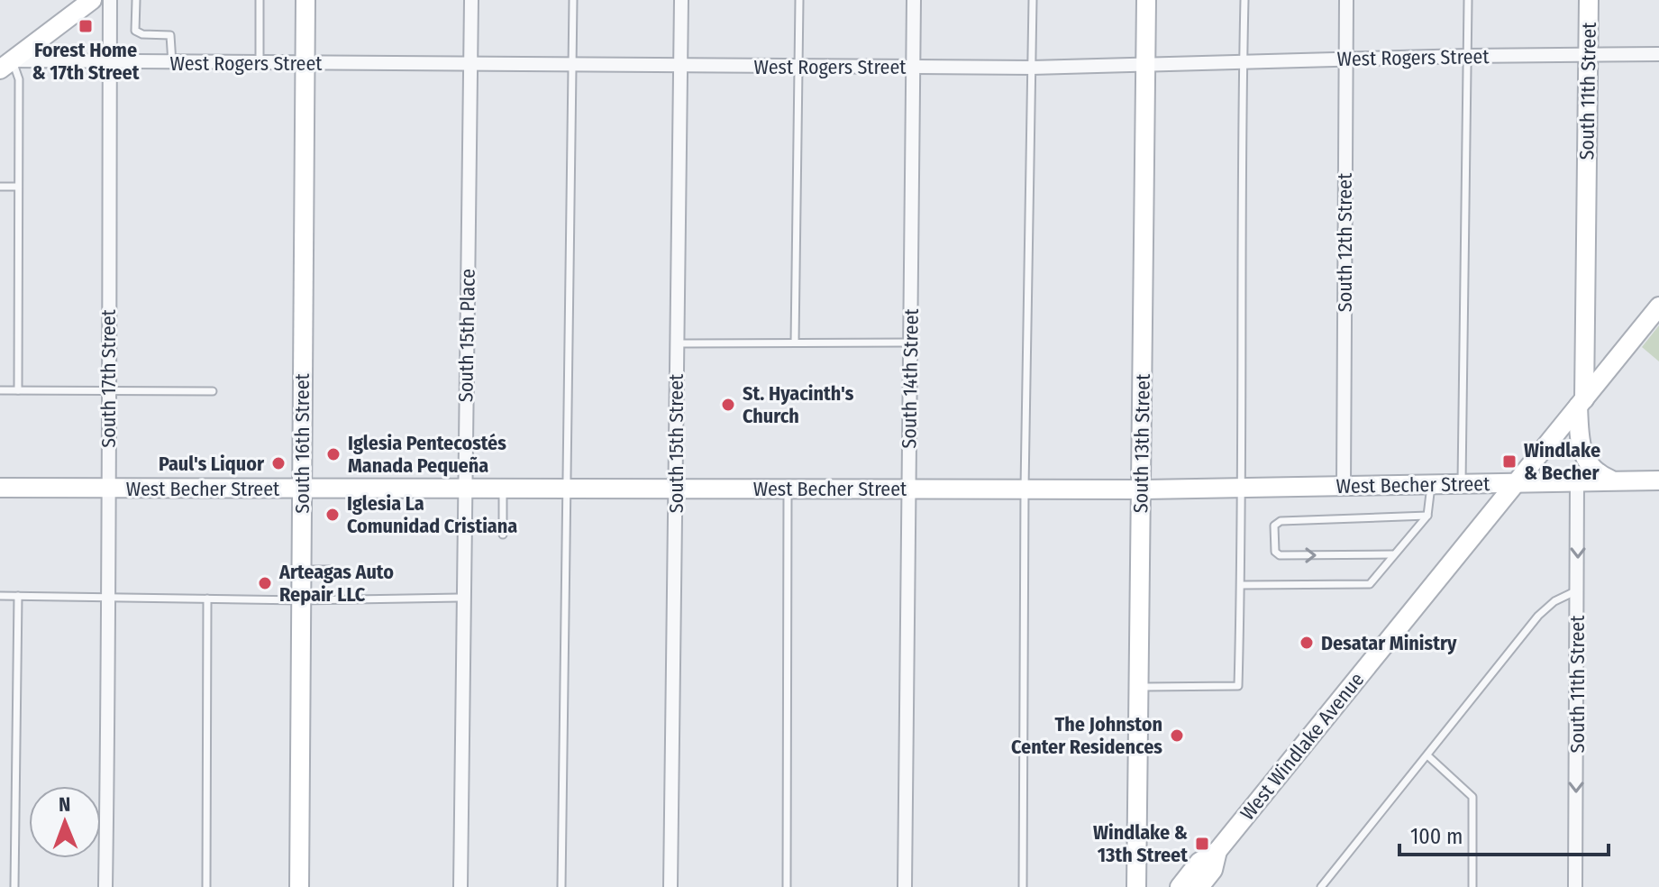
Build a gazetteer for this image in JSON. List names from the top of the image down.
{
  "streets": {
    "street": [
      "West Rogers Street",
      "South 11th Street",
      "South 12th Street",
      "South 15th Place",
      "South 17th Street",
      "South 14th Street",
      "South 16th Street",
      "South 15th Street",
      "South 13th Street",
      "West Becher Street",
      "West Windlake Avenue"
    ]
  },
  "crossings": [
    ["West Rogers Street", "South 11th Street"],
    ["West Rogers Street", "South 12th Street"],
    ["West Rogers Street", "South 15th Place"],
    ["West Rogers Street", "South 17th Street"],
    ["West Rogers Street", "South 14th Street"],
    ["West Rogers Street", "South 16th Street"],
    ["West Rogers Street", "South 15th Street"],
    ["West Rogers Street", "South 13th Street"],
    ["South 11th Street", "West Becher Street"],
    ["South 11th Street", "West Windlake Avenue"],
    ["South 12th Street", "West Becher Street"],
    ["South 15th Place", "West Becher Street"],
    ["South 17th Street", "West Becher Street"],
    ["South 14th Street", "West Becher Street"],
    ["South 16th Street", "West Becher Street"],
    ["South 15th Street", "West Becher Street"],
    ["South 13th Street", "West Becher Street"],
    ["West Becher Street", "West Windlake Avenue"]
  ],
  "one_way": ["South 11th Street"],
  "places": {
    "transit": ["Forest Home & 17th Street", "Windlake & Becher", "Windlake & 13th Street"],
    "other": [
      "St. Hyacinth's Church",
      "Iglesia Pentecostés Manada Pequeña",
      "Paul's Liquor",
      "Iglesia La Comunidad Cristiana",
      "Arteagas Auto Repair LLC",
      "Desatar Ministry",
      "The Johnston Center Residences"
    ]
  },
  "scale_bar": "100 m",
  "north": "top"
}
